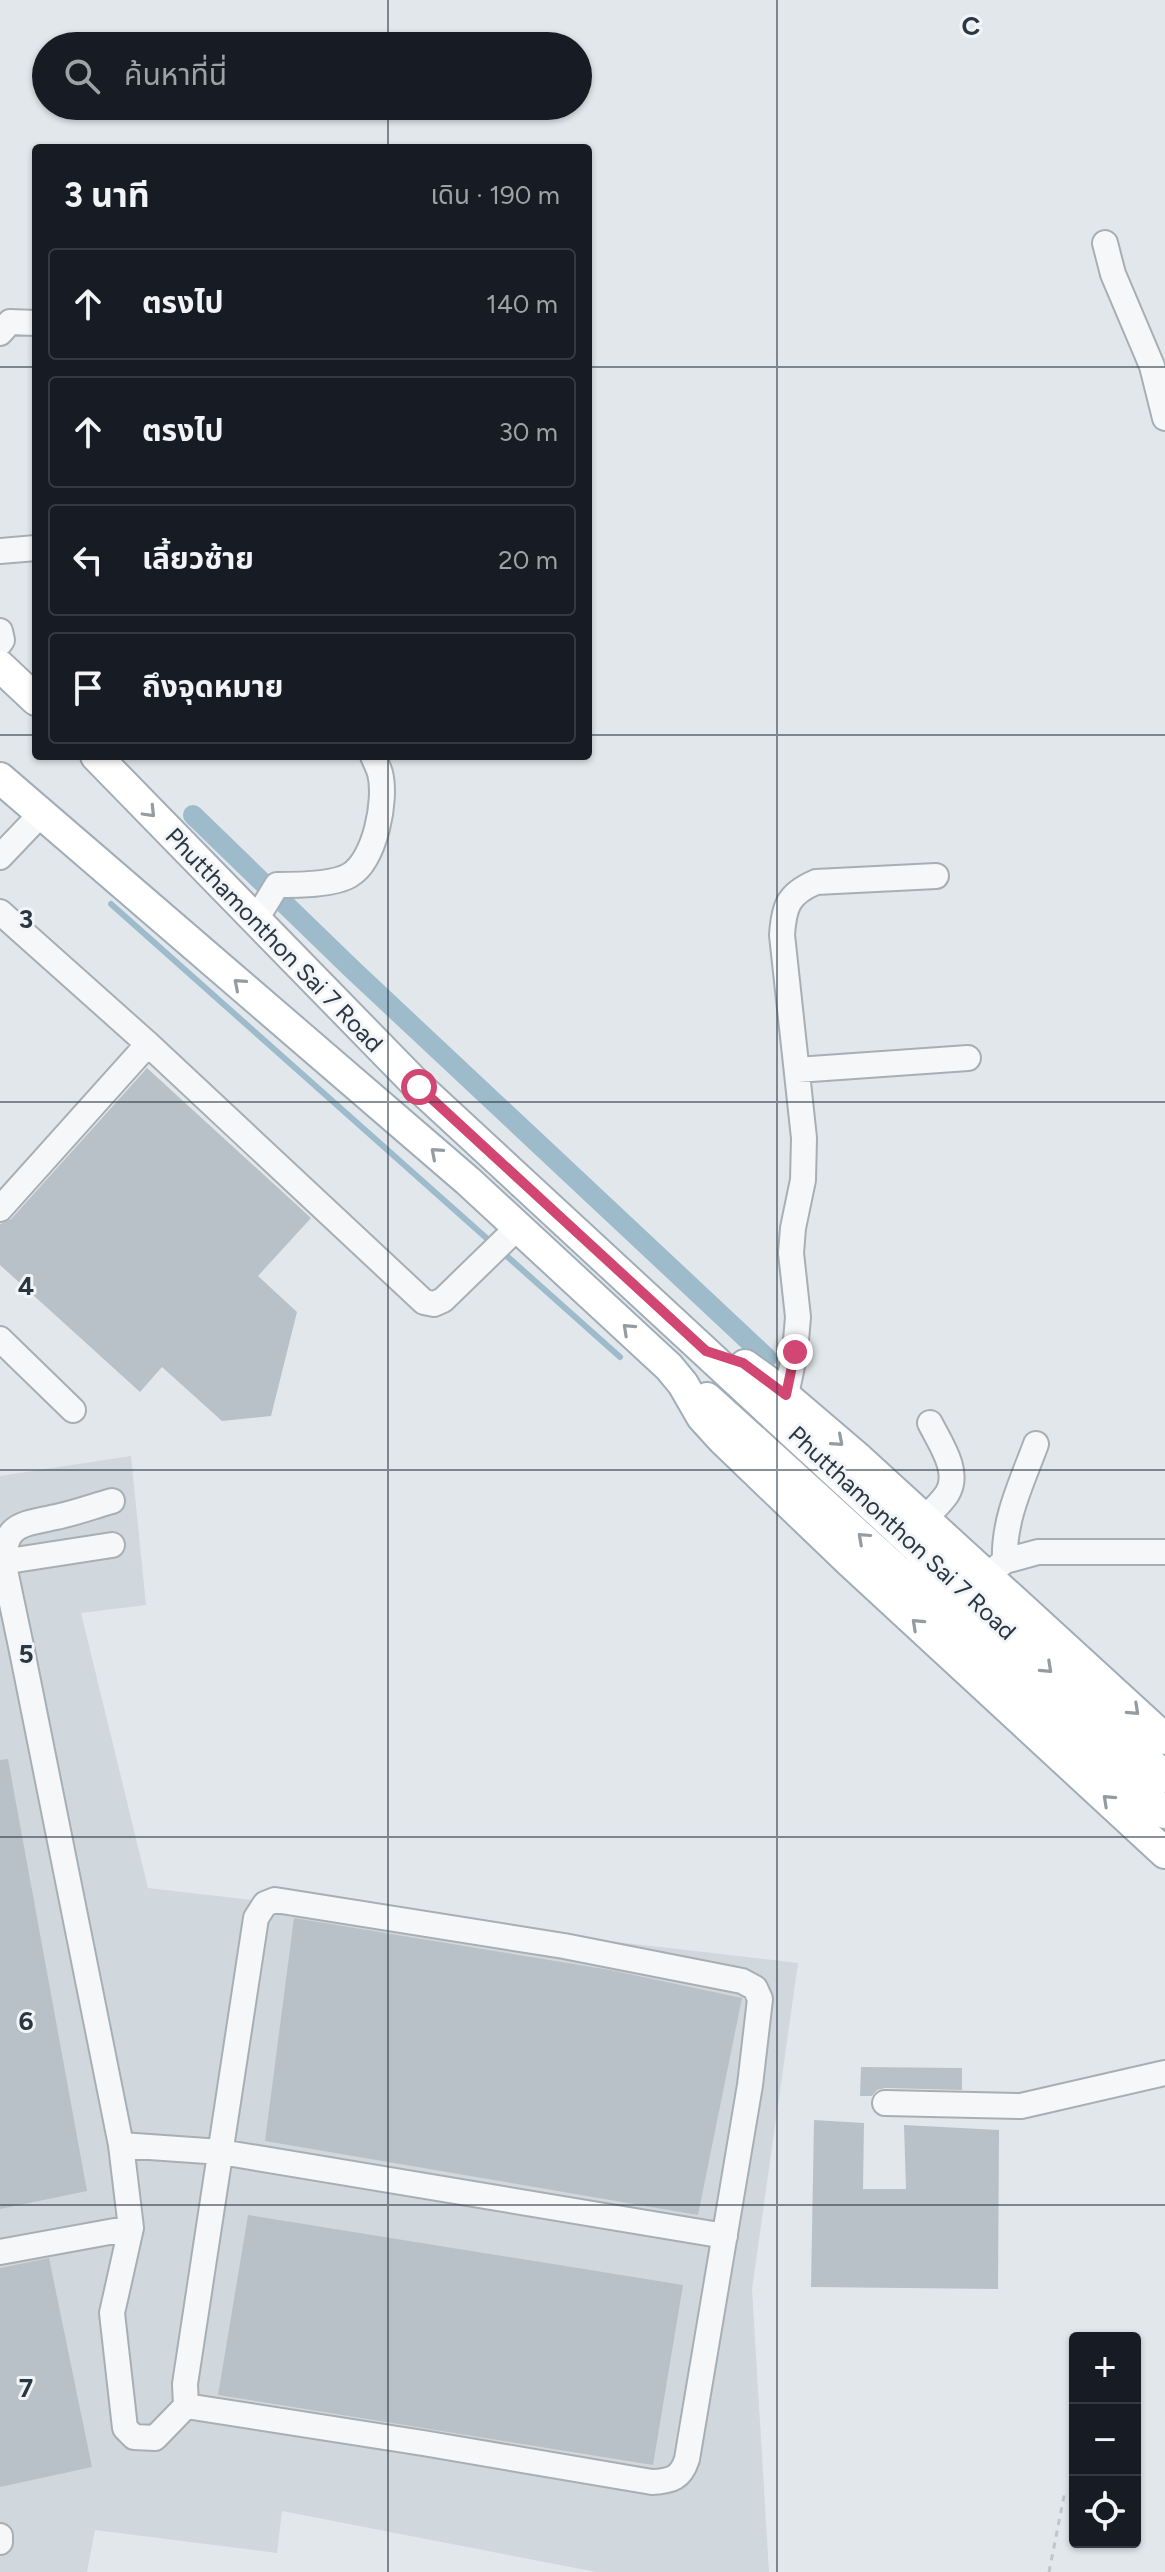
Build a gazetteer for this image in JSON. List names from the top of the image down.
{
  "streets": {
    "main road": ["Phutthamonthon Sai 7 Road"]
  },
  "page": {
    "search": "ค้นหาที่นี่",
    "heading": ["3 นาที", "เดิน · 190 m"],
    "list": [
      ["ตรงไป", "140 m"],
      ["ตรงไป", "30 m"],
      ["เลี้ยวซ้าย", "20 m"],
      "ถึงจุดหมาย"
    ],
    "map_buttons": ["+", "−"]
  },
  "grid": {
    "columns": ["C"],
    "rows": [
      "3",
      "4",
      "5",
      "6",
      "7"
    ]
  }
}
